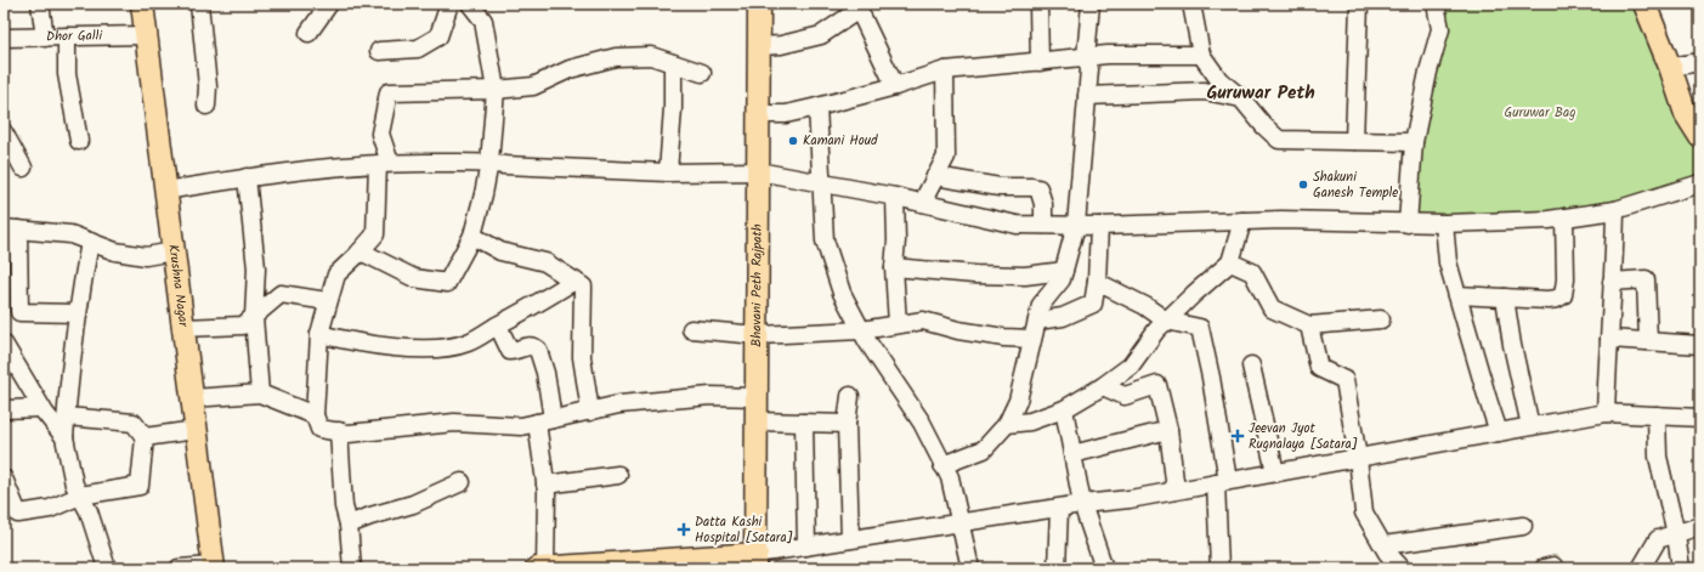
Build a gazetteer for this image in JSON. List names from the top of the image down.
{
  "streets": {
    "main road": ["Krushna Nagar", "Bhavani Peth Rajpath"],
    "street": ["Dhor Galli"]
  },
  "crossings": [
    ["Dhor Galli", "Krushna Nagar"]
  ],
  "districts": ["Guruwar Peth"],
  "parks": ["Guruwar Bag"],
  "places": {
    "other": ["Kamani Houd", "Shakuni Ganesh Temple"],
    "health": ["Jeevan Jyot Rugnalaya [Satara]", "Datta Kashi Hospital [Satara]"]
  }
}
